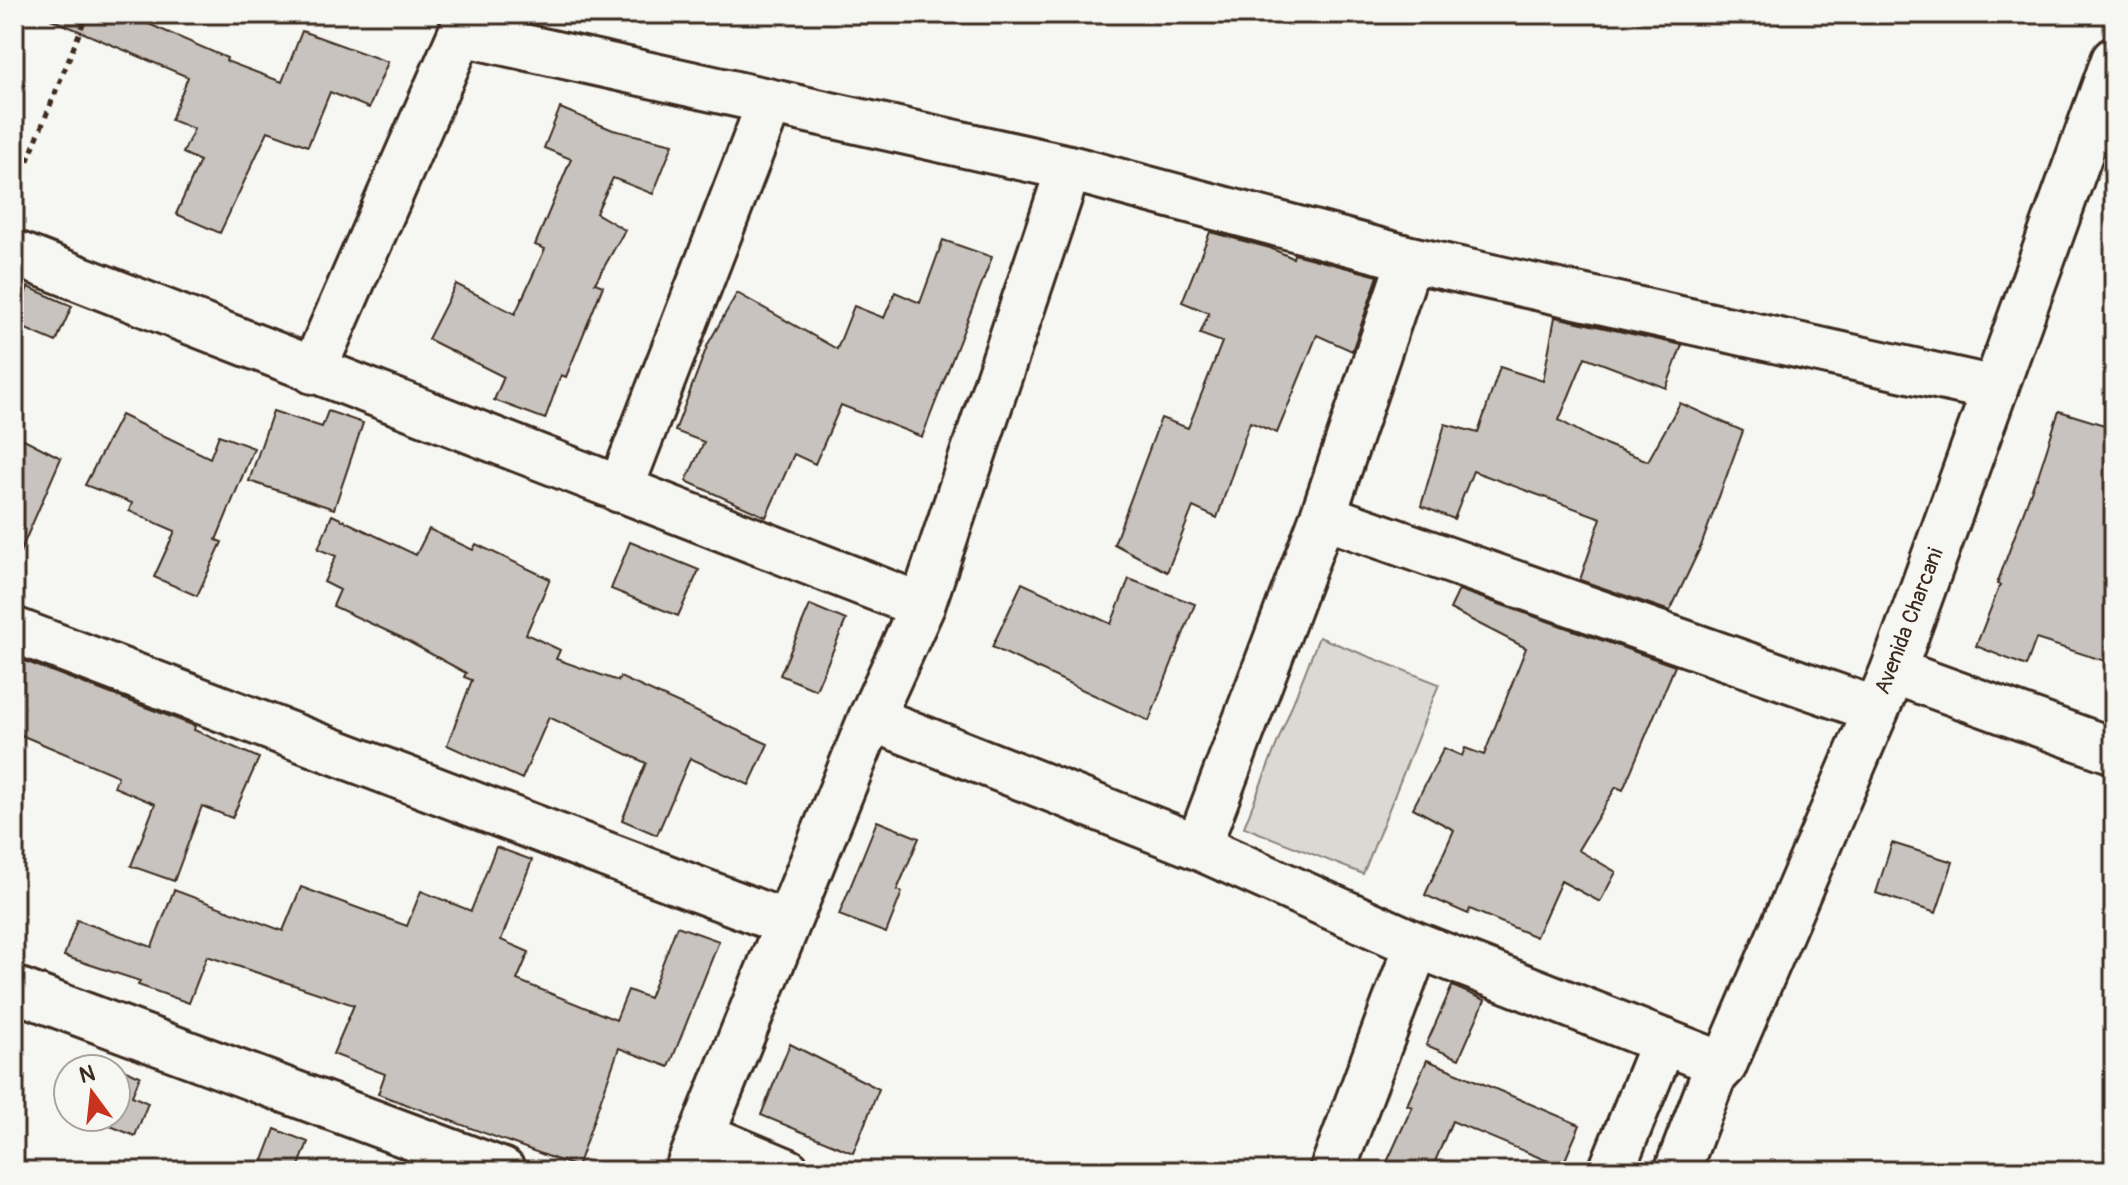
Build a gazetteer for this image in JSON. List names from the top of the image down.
{
  "streets": {
    "street": ["Avenida Charcani"]
  },
  "north": "top"
}
